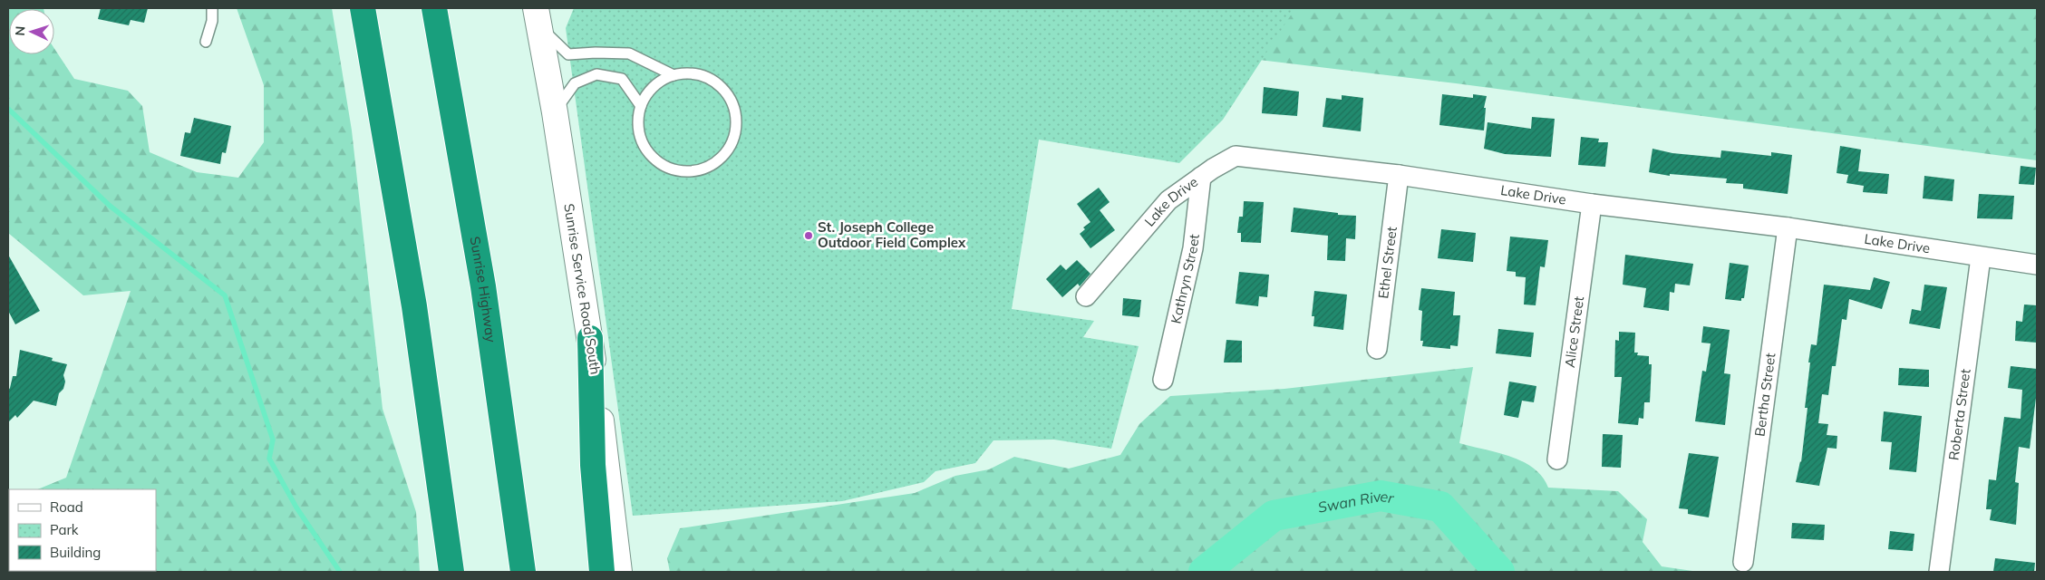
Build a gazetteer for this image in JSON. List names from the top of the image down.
{
  "streets": {
    "highway": ["Sunrise Highway"],
    "main road": ["Sunrise Service Road South"],
    "street": [
      "Lake Drive",
      "Ethel Street",
      "Kathryn Street",
      "Alice Street",
      "Bertha Street",
      "Roberta Street"
    ]
  },
  "crossings": [
    ["Lake Drive", "Ethel Street"],
    ["Lake Drive", "Kathryn Street"],
    ["Lake Drive", "Alice Street"],
    ["Lake Drive", "Bertha Street"],
    ["Lake Drive", "Roberta Street"]
  ],
  "water": ["Swan River"],
  "places": ["St. Joseph College Outdoor Field Complex"],
  "legend": ["Road", "Park", "Building"],
  "north": "left"
}
